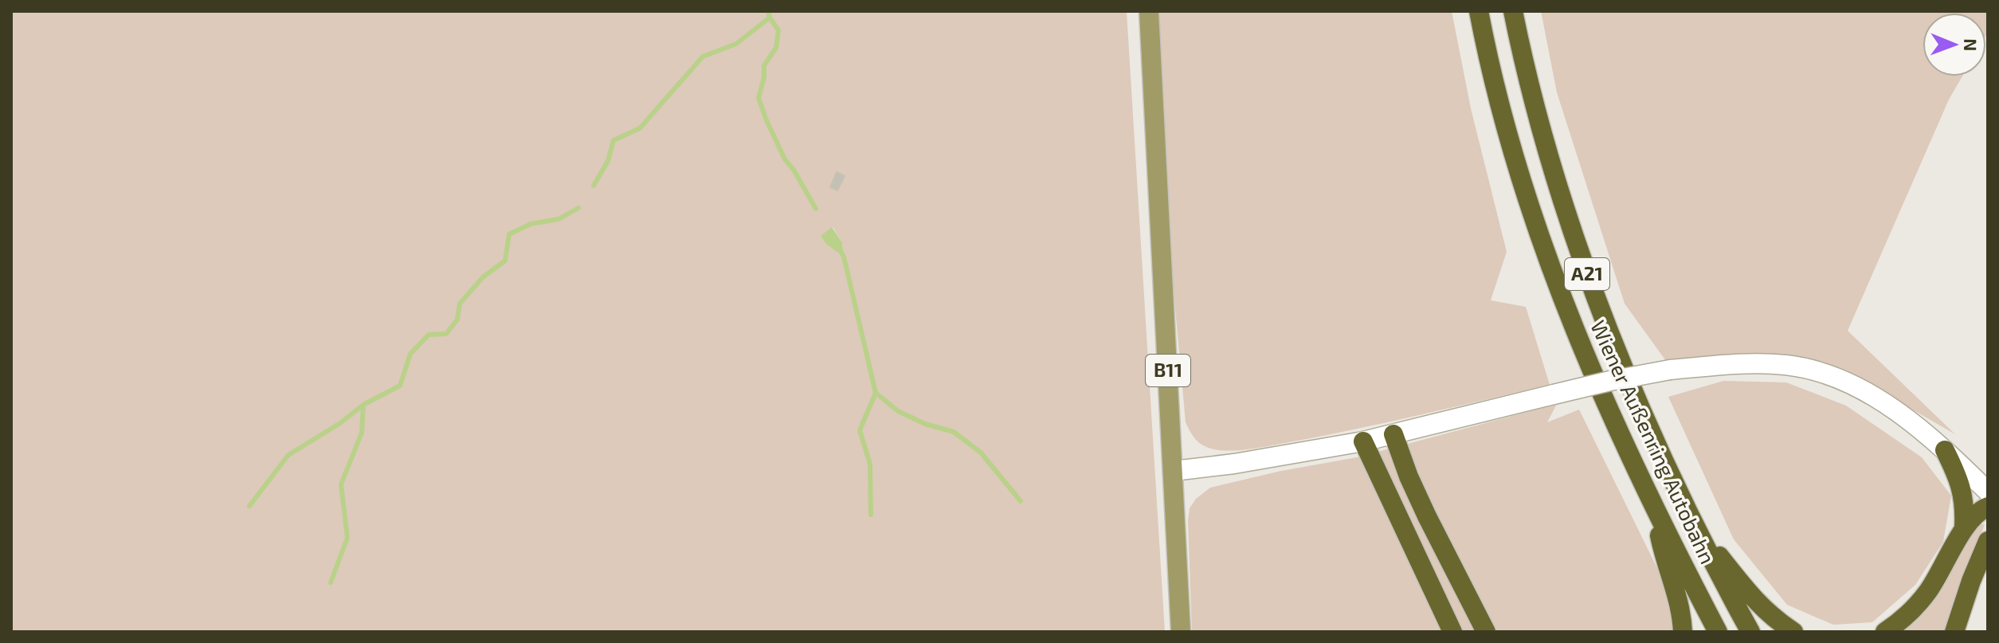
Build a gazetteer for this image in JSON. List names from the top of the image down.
{
  "streets": {
    "highway": ["A21", "Wiener Außenring Autobahn"],
    "main road": ["B11"]
  },
  "north": "right"
}
